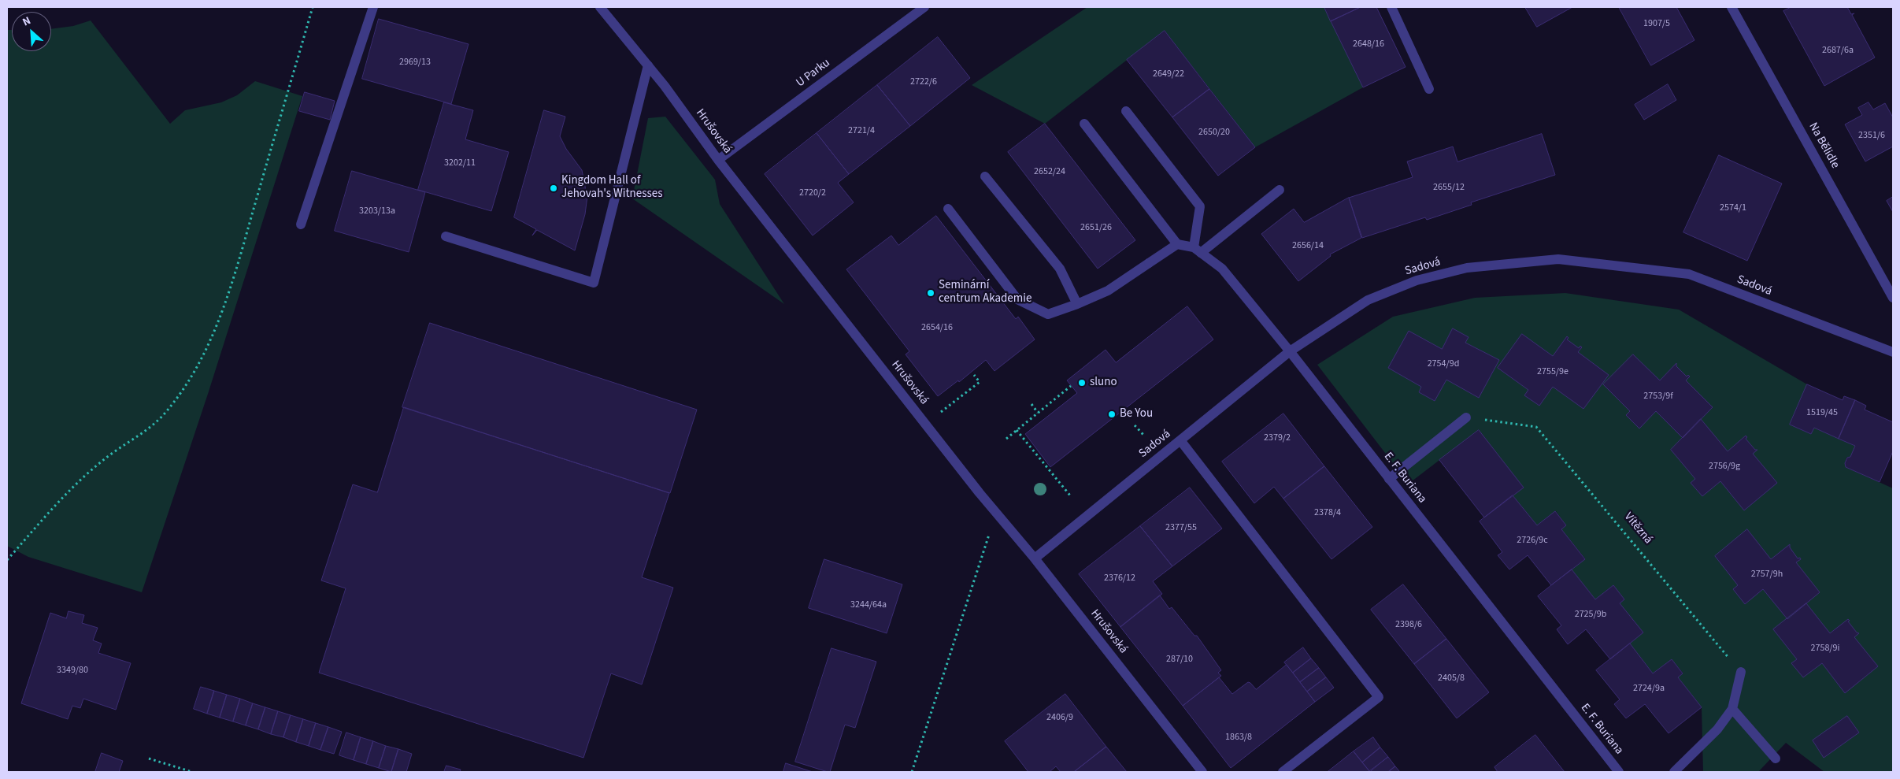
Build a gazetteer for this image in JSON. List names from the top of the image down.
{
  "streets": {
    "street": [
      "U Parku",
      "Hrušovská",
      "Na Bělidle",
      "Sadová",
      "E. F. Buriana"
    ],
    "path": ["Vítězná"]
  },
  "crossings": [
    ["U Parku", "Hrušovská"],
    ["Hrušovská", "Sadová"],
    ["Sadová", "E. F. Buriana"]
  ],
  "places": [
    "Kingdom Hall of Jehovah's Witnesses",
    "Seminární centrum Akademie",
    "sluno",
    "Be You"
  ],
  "house_numbers": [
    "1907/5",
    "2648/16",
    "2687/6a",
    "2969/13",
    "2649/22",
    "2722/6",
    "2721/4",
    "2650/20",
    "2351/6",
    "3202/11",
    "2652/24",
    "2655/12",
    "2720/2",
    "2574/1",
    "3203/13a",
    "2651/26",
    "2656/14",
    "2654/16",
    "2754/9d",
    "2755/9e",
    "2753/9f",
    "1519/45",
    "2379/2",
    "2756/9g",
    "2378/4",
    "2377/55",
    "2726/9c",
    "2757/9h",
    "2376/12",
    "3244/64a",
    "2725/9b",
    "2398/6",
    "2758/9i",
    "287/10",
    "3349/80",
    "2405/8",
    "2724/9a",
    "2406/9",
    "1863/8"
  ],
  "north": "top left"
}
